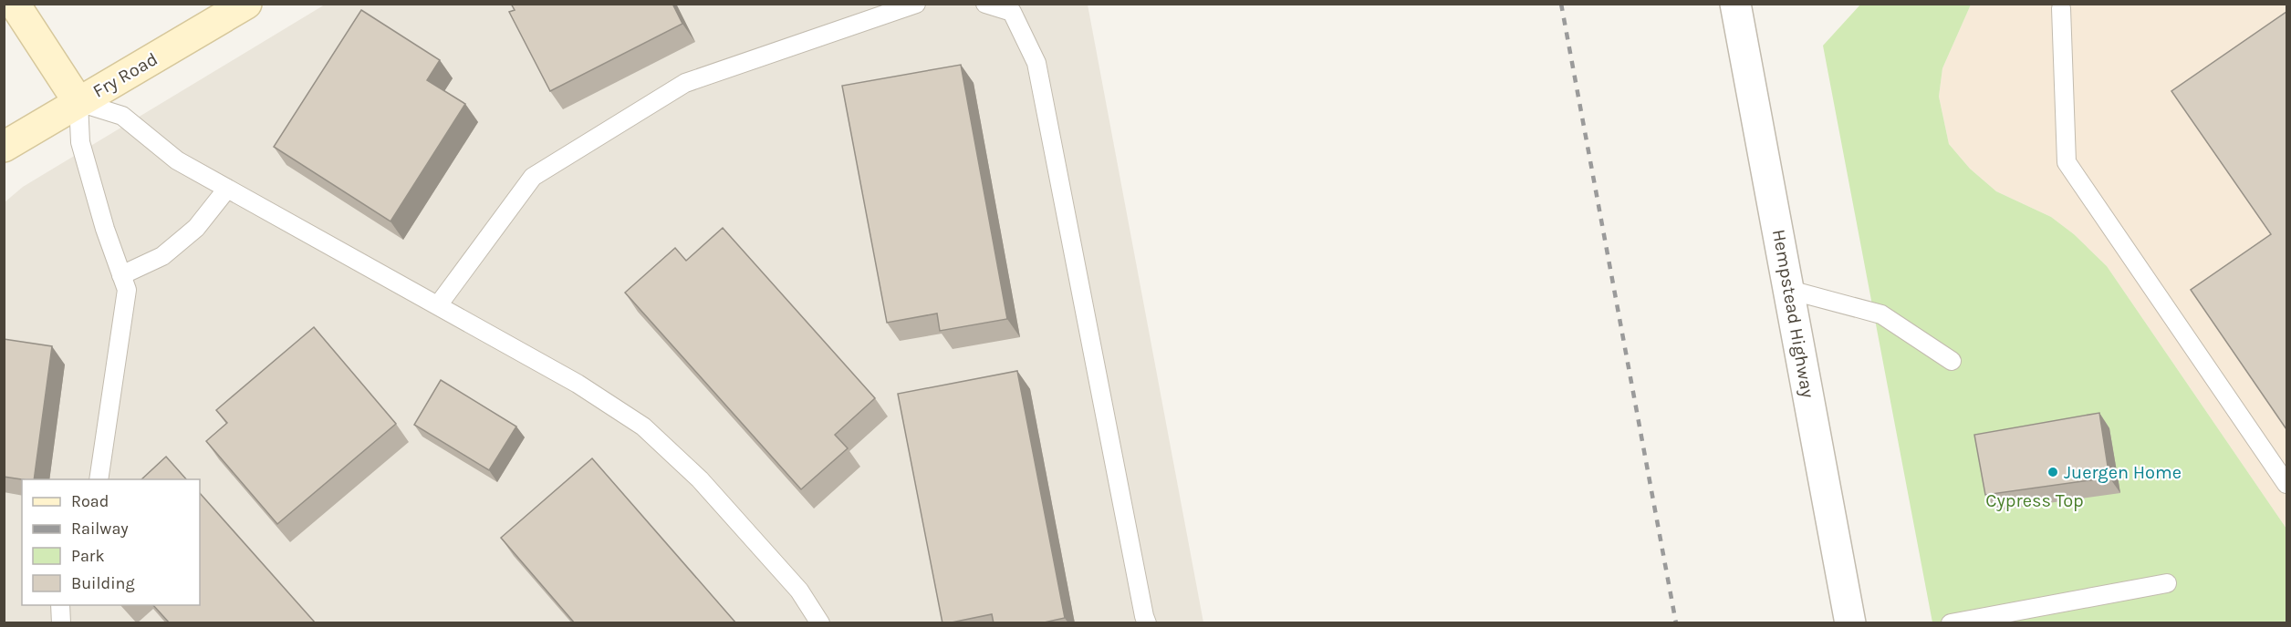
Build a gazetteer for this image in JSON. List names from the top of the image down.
{
  "streets": {
    "main road": ["Fry Road"],
    "street": ["Hempstead Highway"]
  },
  "parks": ["Cypress Top"],
  "places": ["Juergen Home"],
  "legend": [
    "Road",
    "Railway",
    "Park",
    "Building"
  ]
}
